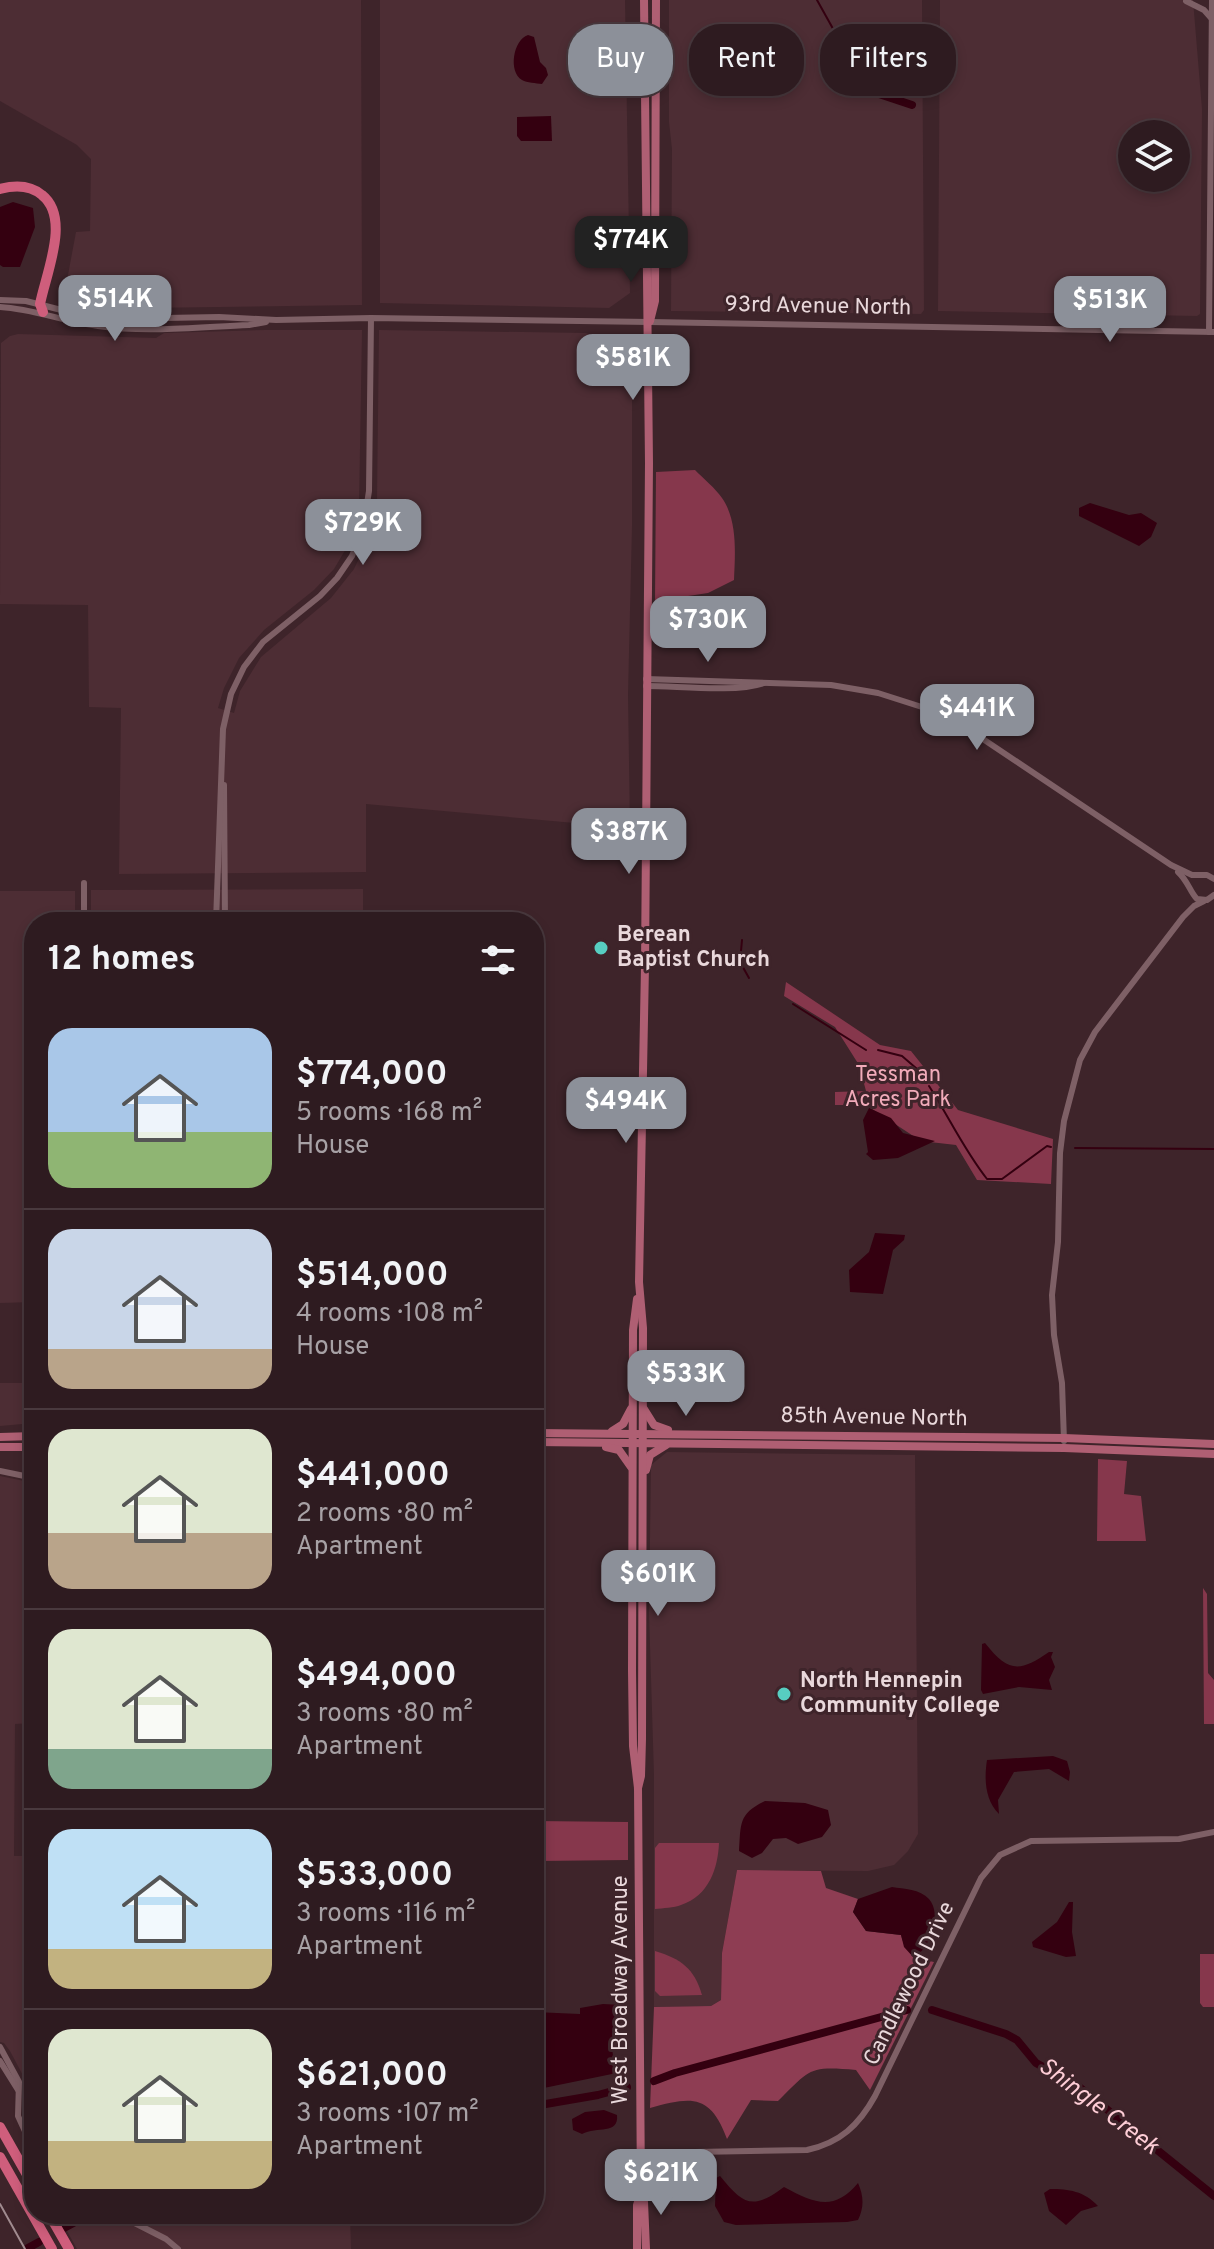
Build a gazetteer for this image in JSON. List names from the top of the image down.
{
  "streets": {
    "main road": ["85th Avenue North", "West Broadway Avenue"],
    "street": ["93rd Avenue North", "Candlewood Drive"]
  },
  "crossings": [
    ["93rd Avenue North", "West Broadway Avenue"],
    ["85th Avenue North", "West Broadway Avenue"],
    ["Candlewood Drive", "West Broadway Avenue"]
  ],
  "water": ["Shingle Creek"],
  "parks": ["Tessman Acres Park"],
  "places": ["Berean Baptist Church", "North Hennepin Community College"],
  "page": {
    "chip": ["Buy", "Rent", "Filters"],
    "price": [
      "$774K",
      "$514K",
      "$513K",
      "$581K",
      "$729K",
      "$730K",
      "$441K",
      "$387K",
      "$494K",
      "$533K",
      "$601K",
      "$621K"
    ],
    "heading": "12 homes",
    "list": [
      {
        "name": "$774,000",
        "note": "5 rooms · 168 m² · House"
      },
      {
        "name": "$514,000",
        "note": "4 rooms · 108 m² · House"
      },
      {
        "name": "$441,000",
        "note": "2 rooms · 80 m² · Apartment"
      },
      {
        "name": "$494,000",
        "note": "3 rooms · 80 m² · Apartment"
      },
      {
        "name": "$533,000",
        "note": "3 rooms · 116 m² · Apartment"
      },
      {
        "name": "$621,000",
        "note": "3 rooms · 107 m² · Apartment"
      }
    ]
  }
}
